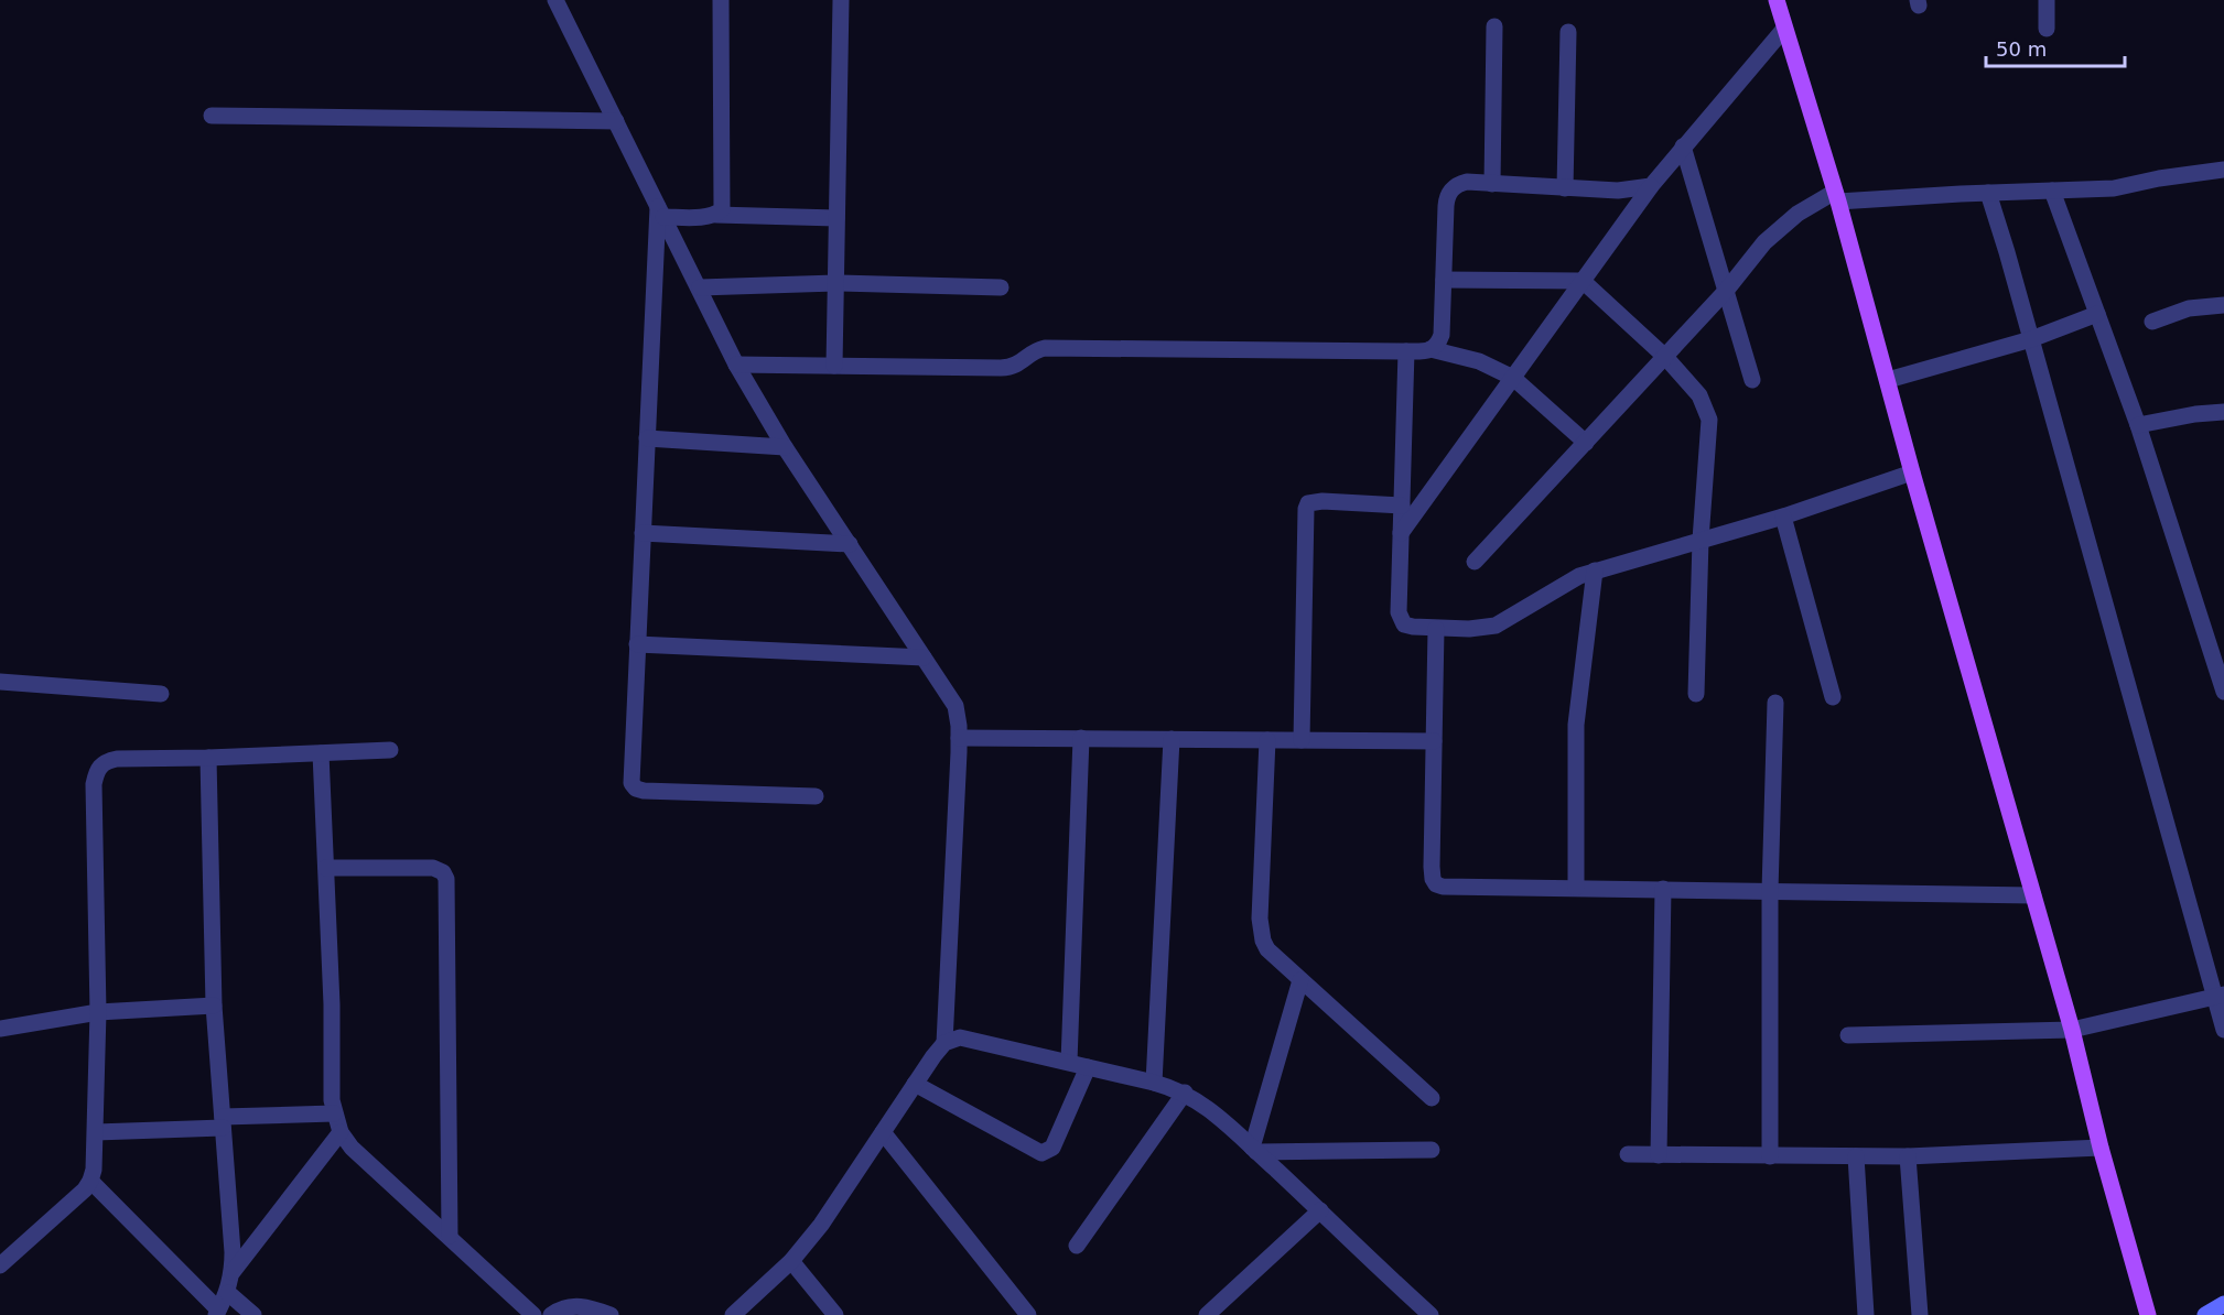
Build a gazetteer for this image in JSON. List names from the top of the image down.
{
  "scale_bar": "50 m"
}
